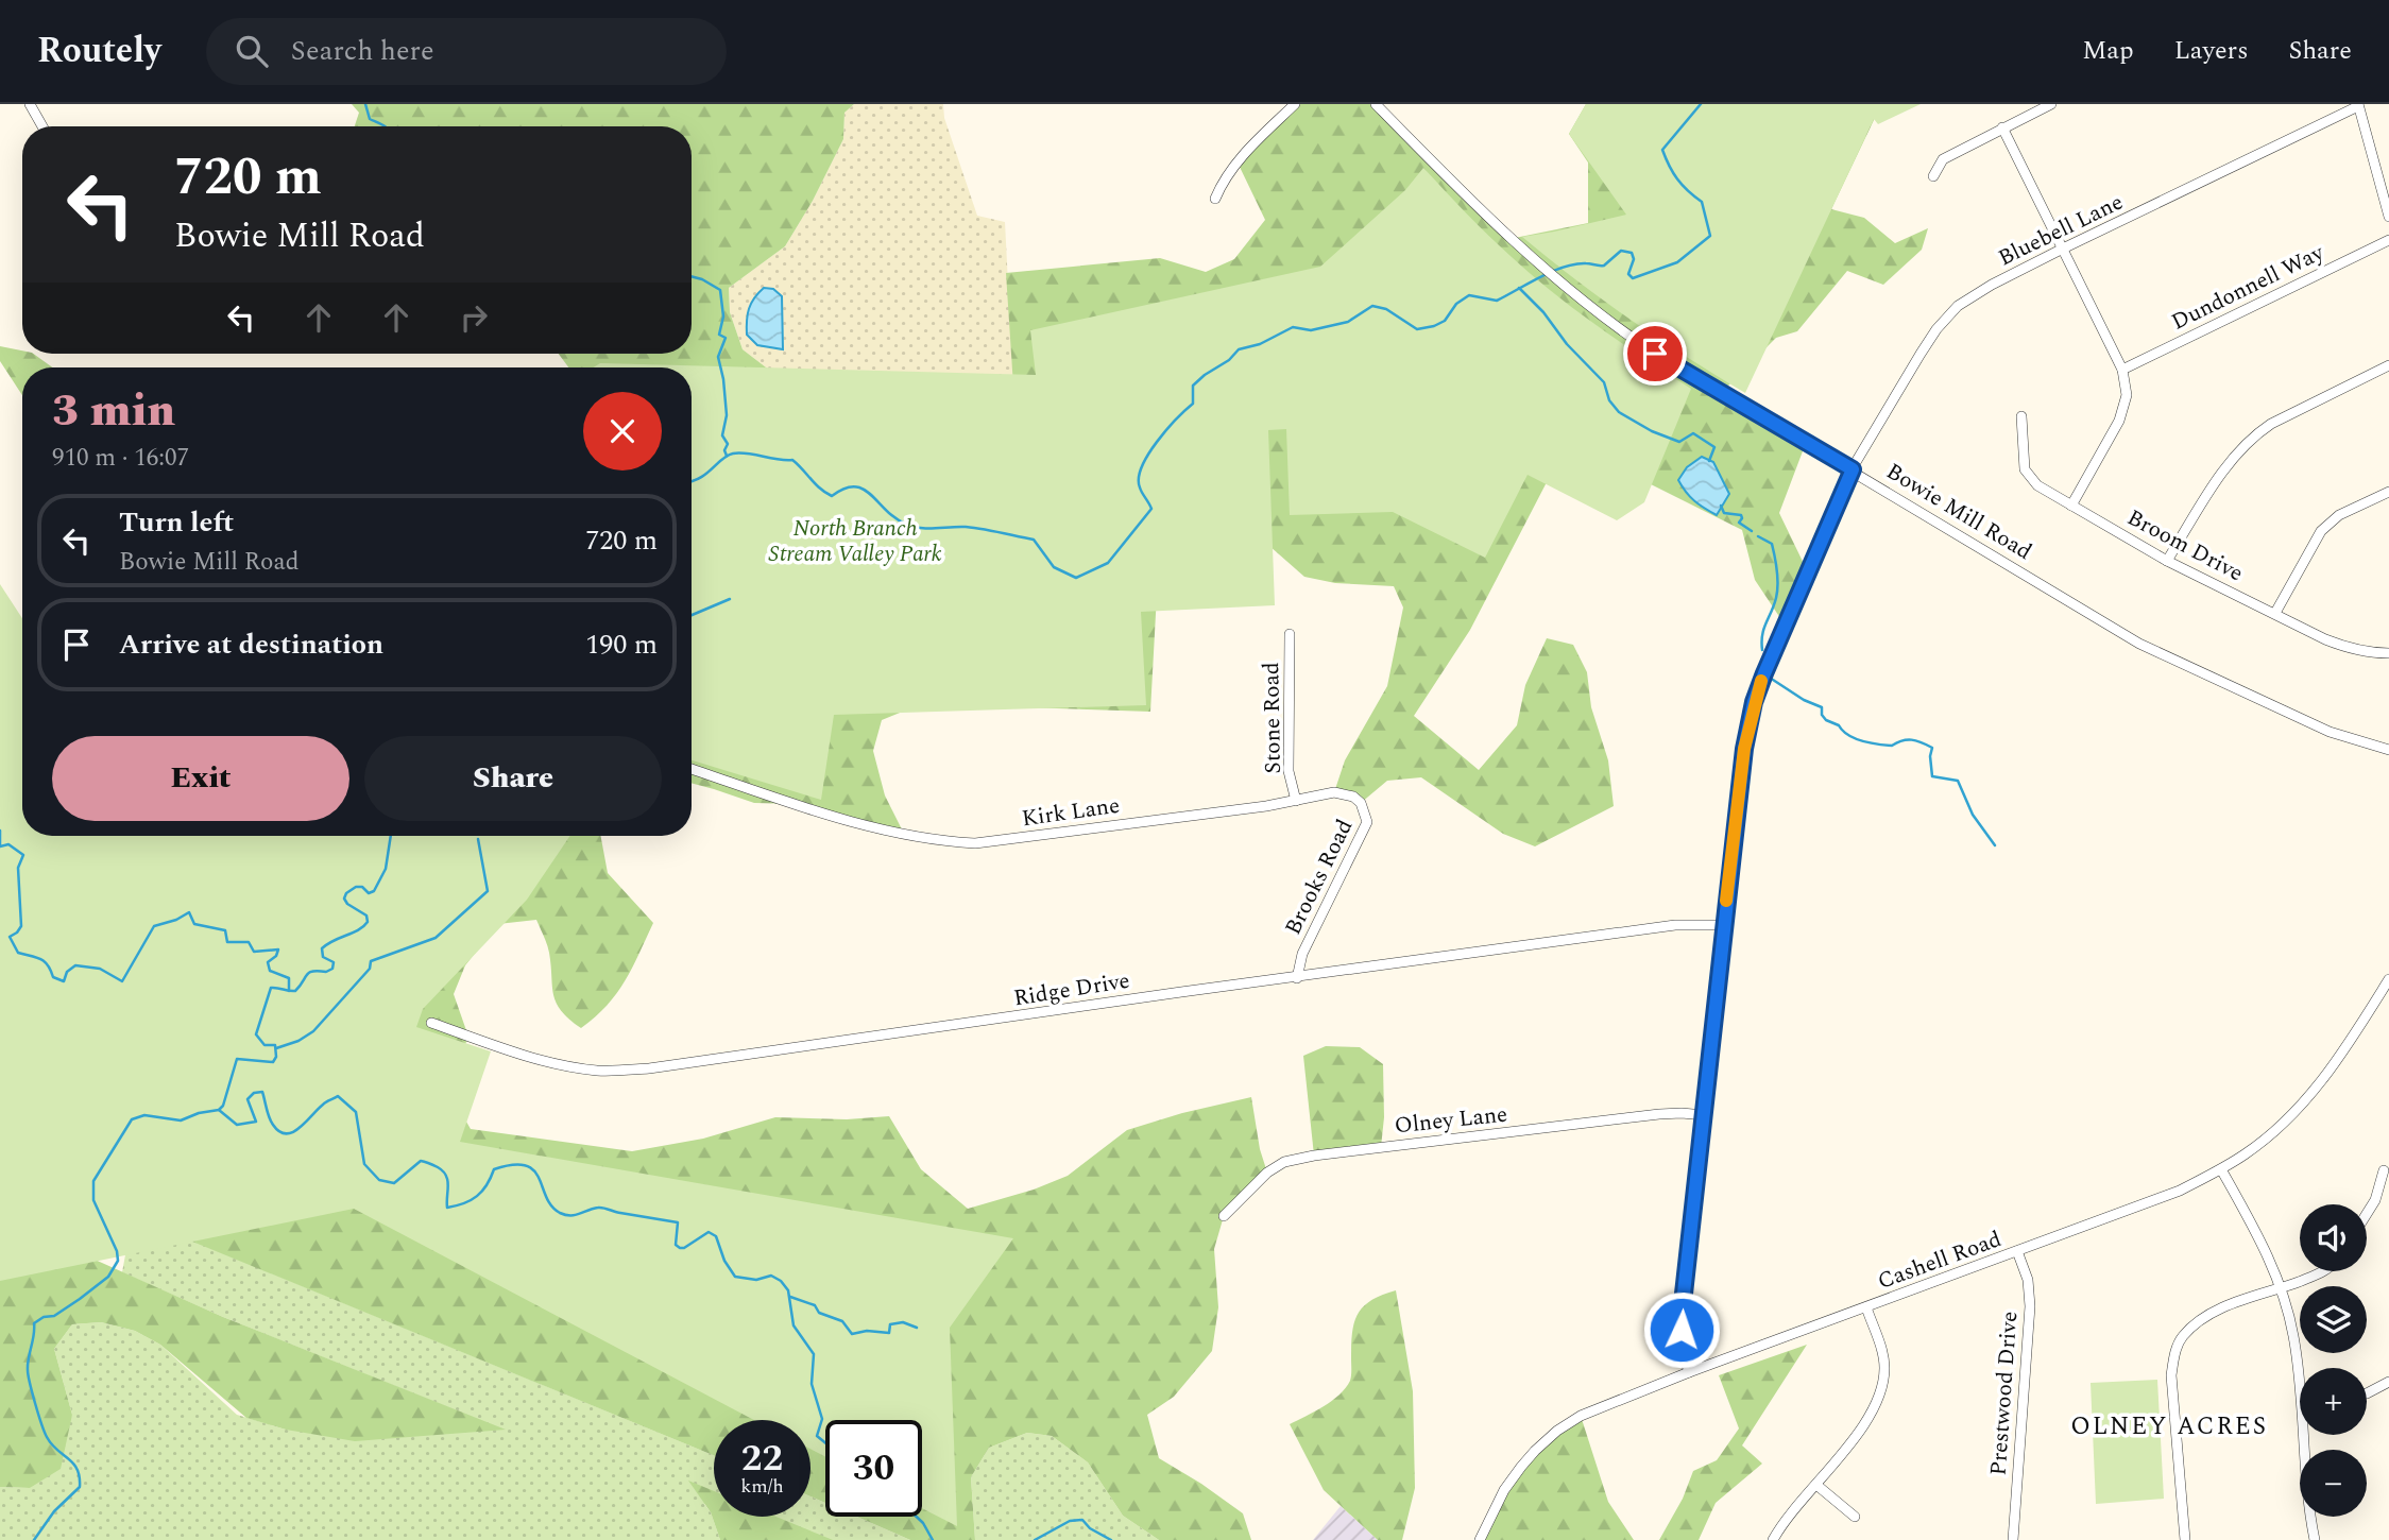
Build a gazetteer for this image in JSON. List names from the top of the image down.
{
  "streets": {
    "street": [
      "Bluebell Lane",
      "Dundonnell Way",
      "Bowie Mill Road",
      "Broom Drive",
      "Stone Road",
      "Kirk Lane",
      "Brooks Road",
      "Ridge Drive",
      "Olney Lane",
      "Cashell Road",
      "Prestwood Drive"
    ]
  },
  "crossings": [
    ["Bluebell Lane", "Bowie Mill Road"],
    ["Bluebell Lane", "Ridge Drive"],
    ["Bluebell Lane", "Olney Lane"],
    ["Bluebell Lane", "Cashell Road"],
    ["Stone Road", "Kirk Lane"],
    ["Kirk Lane", "Brooks Road"],
    ["Brooks Road", "Ridge Drive"],
    ["Cashell Road", "Prestwood Drive"]
  ],
  "districts": ["OLNEY ACRES"],
  "parks": ["North Branch Stream Valley Park"],
  "page": {
    "header": "Routely",
    "search": "Search here",
    "nav": ["Map", "Layers", "Share"],
    "turn": ["720 m", "Bowie Mill Road"],
    "heading": ["3 min", "910 m · 16:07"],
    "list": [
      {
        "name": "Turn left",
        "note": "Bowie Mill Road",
        "value": "720 m"
      },
      {
        "name": "Arrive at destination",
        "value": "190 m"
      }
    ],
    "buttons": ["Exit", "Share"],
    "map_buttons": ["+", "−"],
    "speed": "22 km/h",
    "limit": "30"
  }
}
